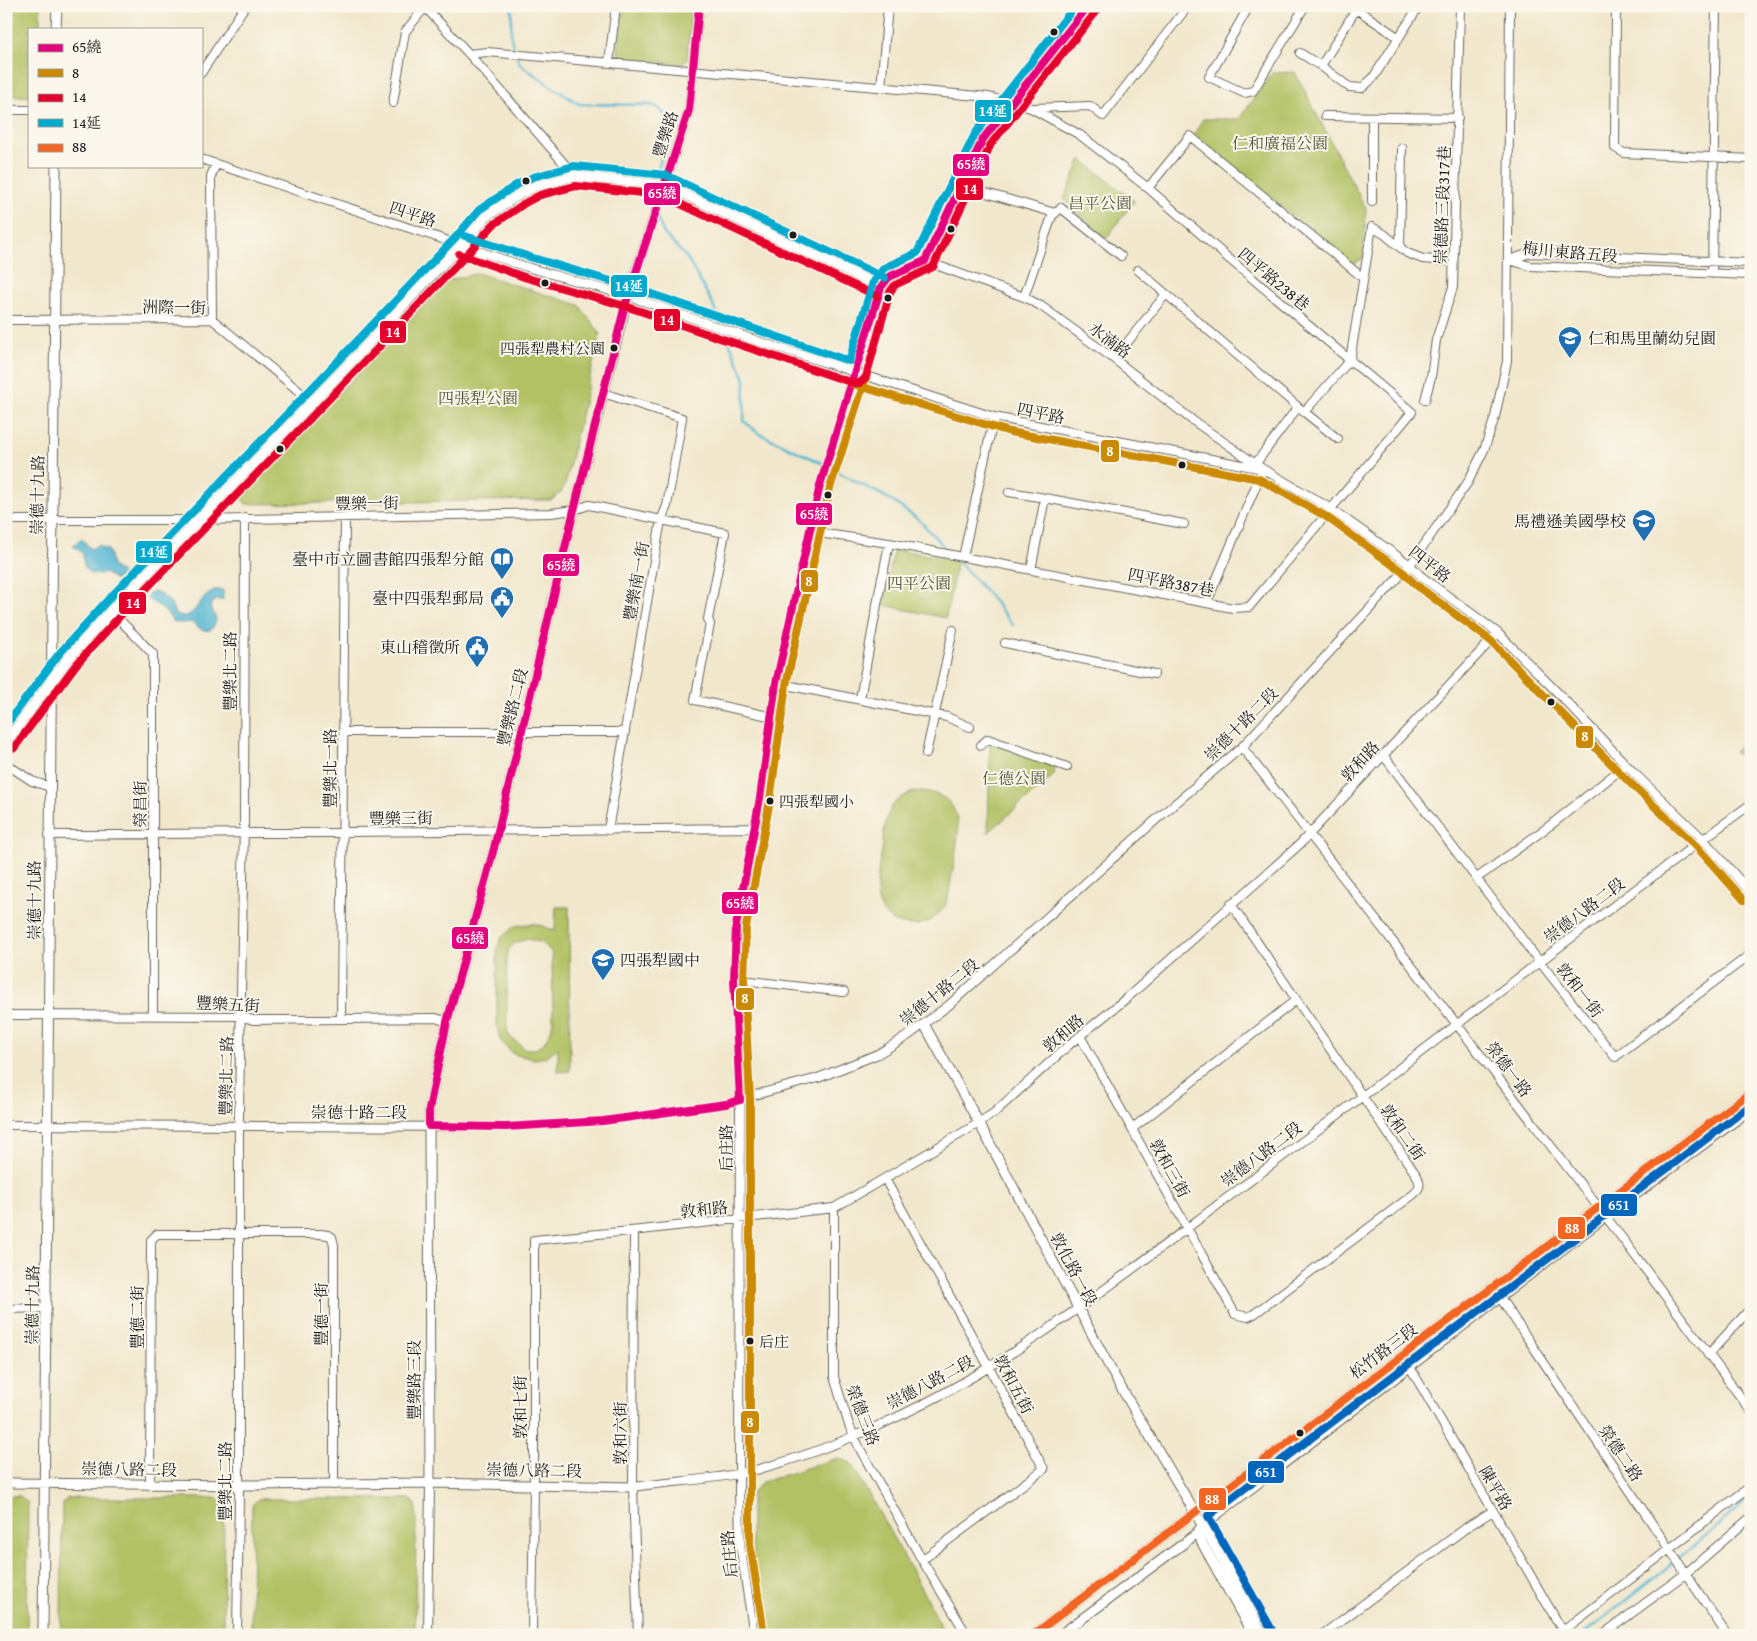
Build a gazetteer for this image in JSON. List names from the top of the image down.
{
  "streets": {
    "street": [
      "豐樂路",
      "崇德路三段317巷",
      "四平路",
      "梅川東路五段",
      "四平路238巷",
      "洲際一街",
      "水湳路",
      "崇德十九路",
      "豐樂一街",
      "豐樂南一街",
      "四平路387巷",
      "豐樂北二路",
      "豐樂路二段",
      "崇德十路二段",
      "敦和路",
      "豐樂北一路",
      "榮昌街",
      "豐樂三街",
      "崇德八路二段",
      "敦和一街",
      "豐樂五街",
      "榮德一路",
      "敦和二街",
      "后庄路",
      "敦和三街",
      "敦化路一段",
      "豐德一街",
      "豐德二街",
      "松竹路三段",
      "豐樂路三段",
      "敦和五街",
      "敦和七街",
      "榮德三路",
      "敦和六街",
      "榮德二路",
      "陳平路"
    ]
  },
  "crossings": [
    ["豐樂路", "四平路"],
    ["豐樂路", "四平路238巷"],
    ["豐樂路", "豐樂路二段"],
    ["四平路", "四平路238巷"],
    ["四平路", "水湳路"],
    ["四平路", "四平路387巷"],
    ["四平路", "豐樂路二段"],
    ["四平路", "崇德十路二段"],
    ["四平路", "敦和路"],
    ["四平路", "崇德八路二段"],
    ["四平路", "后庄路"],
    ["梅川東路五段", "崇德十路二段"],
    ["四平路238巷", "四平路387巷"],
    ["洲際一街", "崇德十九路"],
    ["崇德十九路", "豐樂一街"],
    ["崇德十九路", "崇德十路二段"],
    ["崇德十九路", "豐樂三街"],
    ["崇德十九路", "崇德八路二段"],
    ["崇德十九路", "豐樂五街"],
    ["豐樂一街", "豐樂南一街"],
    ["豐樂一街", "豐樂北二路"],
    ["豐樂一街", "豐樂路二段"],
    ["豐樂一街", "豐樂北一路"],
    ["豐樂一街", "后庄路"],
    ["豐樂南一街", "豐樂路二段"],
    ["豐樂南一街", "豐樂三街"],
    ["四平路387巷", "后庄路"],
    ["豐樂北二路", "崇德十路二段"],
    ["豐樂北二路", "豐樂三街"],
    ["豐樂北二路", "崇德八路二段"],
    ["豐樂北二路", "豐樂五街"],
    ["豐樂北二路", "豐德一街"],
    ["豐樂北二路", "豐德二街"],
    ["豐樂路二段", "崇德十路二段"],
    ["豐樂路二段", "豐樂三街"],
    ["豐樂路二段", "豐樂五街"],
    ["豐樂路二段", "豐樂路三段"],
    ["崇德十路二段", "榮德一路"],
    ["崇德十路二段", "后庄路"],
    ["崇德十路二段", "敦化路一段"],
    ["崇德十路二段", "豐樂路三段"],
    ["敦和路", "敦和一街"],
    ["敦和路", "榮德一路"],
    ["敦和路", "敦和二街"],
    ["敦和路", "后庄路"],
    ["敦和路", "敦和三街"],
    ["敦和路", "敦化路一段"],
    ["敦和路", "敦和五街"],
    ["敦和路", "敦和七街"],
    ["敦和路", "榮德三路"],
    ["敦和路", "敦和六街"],
    ["豐樂北一路", "豐樂三街"],
    ["豐樂北一路", "豐樂五街"],
    ["榮昌街", "豐樂三街"],
    ["榮昌街", "豐樂五街"],
    ["豐樂三街", "后庄路"],
    ["崇德八路二段", "敦和一街"],
    ["崇德八路二段", "榮德一路"],
    ["崇德八路二段", "敦和二街"],
    ["崇德八路二段", "后庄路"],
    ["崇德八路二段", "敦和三街"],
    ["崇德八路二段", "敦化路一段"],
    ["崇德八路二段", "豐德一街"],
    ["崇德八路二段", "豐德二街"],
    ["崇德八路二段", "豐樂路三段"],
    ["崇德八路二段", "敦和五街"],
    ["崇德八路二段", "敦和七街"],
    ["崇德八路二段", "榮德三路"],
    ["崇德八路二段", "敦和六街"],
    ["榮德一路", "松竹路三段"],
    ["敦和二街", "敦和三街"],
    ["敦化路一段", "松竹路三段"],
    ["豐德一街", "豐德二街"],
    ["松竹路三段", "榮德二路"],
    ["松竹路三段", "陳平路"],
    ["敦和五街", "榮德三路"]
  ],
  "parks": [
    "仁和廣福公園",
    "昌平公園",
    "四張犁公園",
    "四平公園",
    "仁德公園"
  ],
  "places": {
    "other": ["四張犁農村公園", "四張犁國小", "后庄"],
    "school or university": ["仁和馬里蘭幼兒園", "馬禮遜美國學校", "四張犁國中"],
    "library": ["臺中市立圖書館四張犁分館"],
    "public building": ["臺中四張犁郵局", "東山稽徵所"]
  },
  "lines": [
    "transit line 65繞",
    "transit line 14延",
    "transit line 14",
    "transit line 8",
    "transit line 88",
    "transit line 651"
  ],
  "legend": [
    "65繞",
    "8",
    "14",
    "14延",
    "88"
  ]
}
